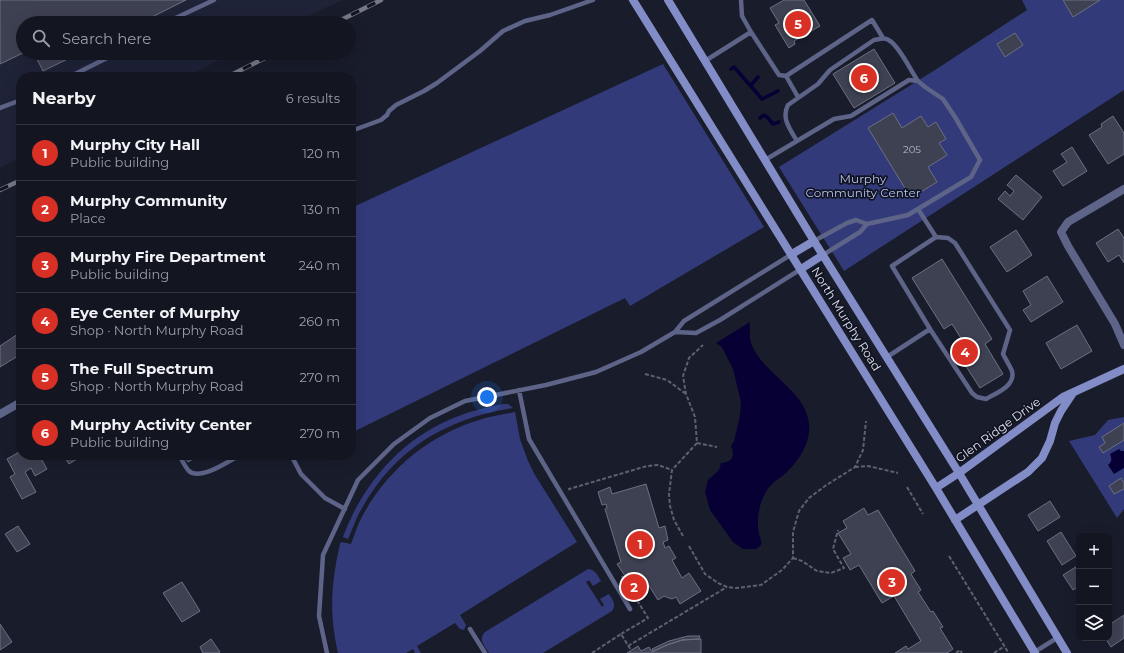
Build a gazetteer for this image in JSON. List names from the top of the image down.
{
  "streets": {
    "main road": ["North Murphy Road", "Glen Ridge Drive"]
  },
  "crossings": [
    ["North Murphy Road", "Glen Ridge Drive"]
  ],
  "parks": ["Murphy Community Center"],
  "house_numbers": ["205"],
  "page": {
    "pins": [
      "5",
      "6",
      "4",
      "1",
      "3",
      "2"
    ],
    "search": "Search here",
    "heading": ["Nearby", "6 results"],
    "list": [
      {
        "mark": "1",
        "name": "Murphy City Hall",
        "note": "Public building",
        "value": "120 m"
      },
      {
        "mark": "2",
        "name": "Murphy Community",
        "note": "Place",
        "value": "130 m"
      },
      {
        "mark": "3",
        "name": "Murphy Fire Department",
        "note": "Public building",
        "value": "240 m"
      },
      {
        "mark": "4",
        "name": "Eye Center of Murphy",
        "note": "Shop · North Murphy Road",
        "value": "260 m"
      },
      {
        "mark": "5",
        "name": "The Full Spectrum",
        "note": "Shop · North Murphy Road",
        "value": "270 m"
      },
      {
        "mark": "6",
        "name": "Murphy Activity Center",
        "note": "Public building",
        "value": "270 m"
      }
    ],
    "map_buttons": ["+", "−"]
  }
}
